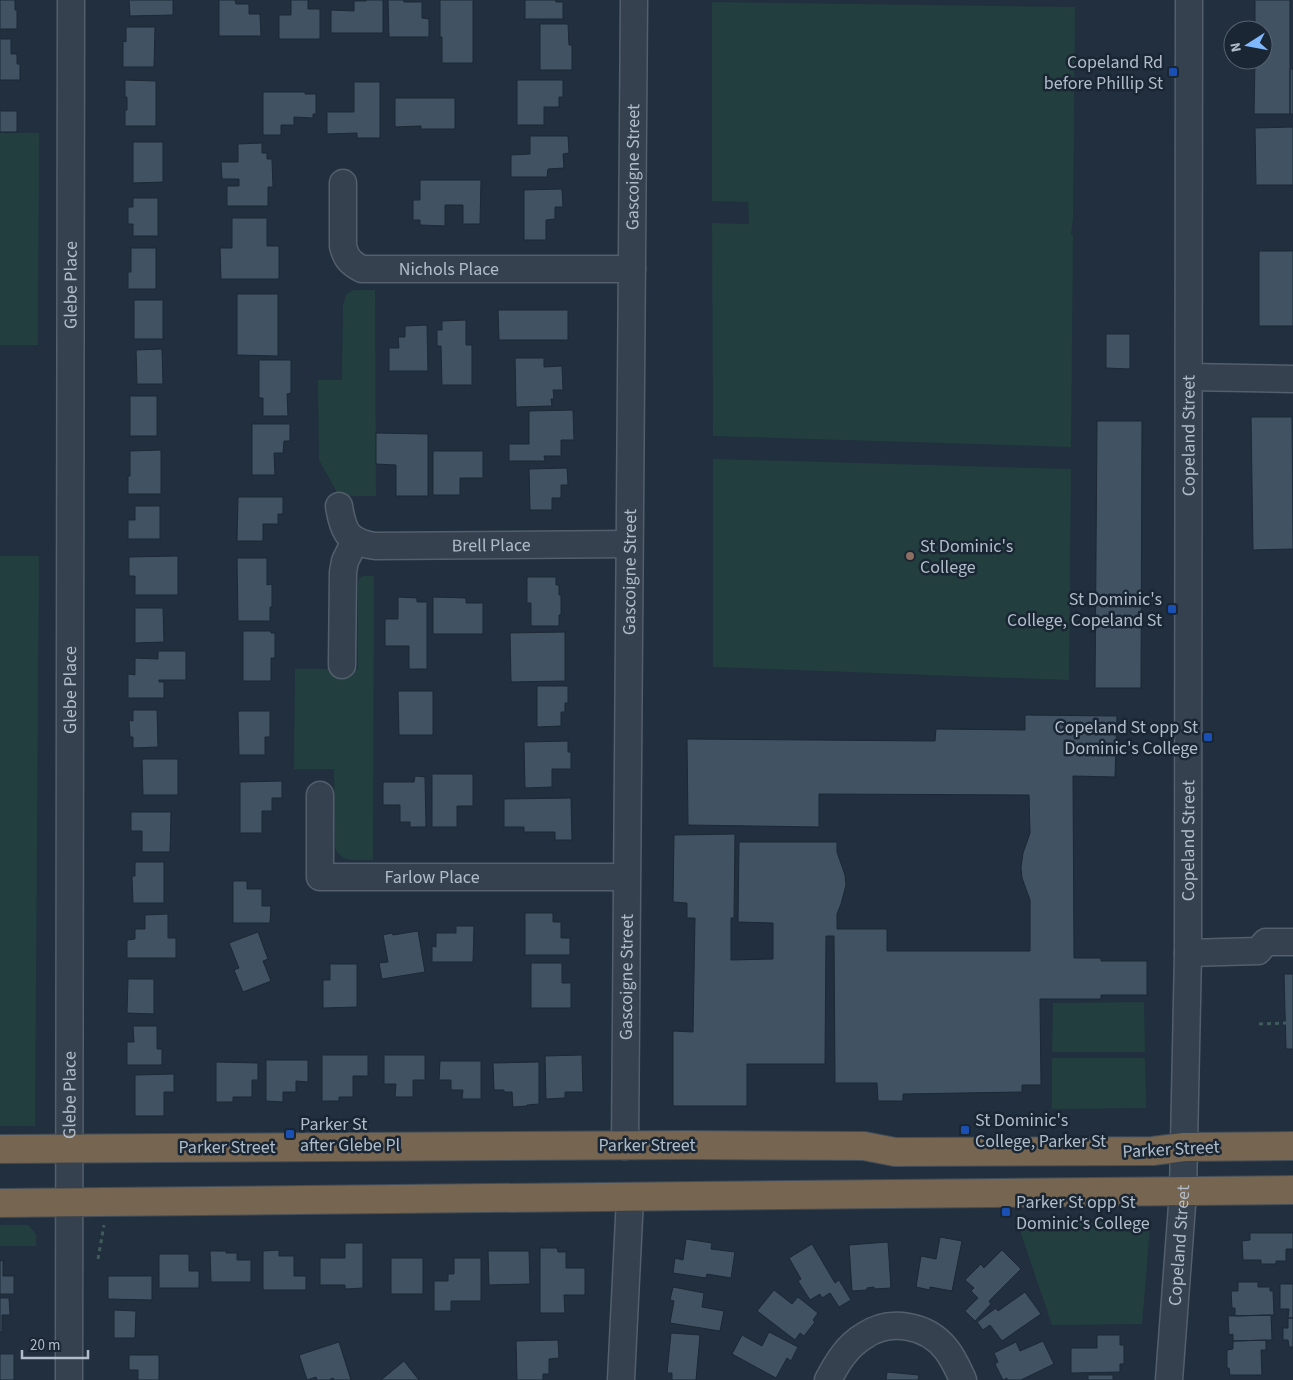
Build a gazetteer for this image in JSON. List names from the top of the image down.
{
  "streets": {
    "highway": ["Parker Street"],
    "street": [
      "Gascoigne Street",
      "Nichols Place",
      "Glebe Place",
      "Copeland Street",
      "Brell Place",
      "Farlow Place"
    ]
  },
  "crossings": [
    ["Gascoigne Street", "Nichols Place"],
    ["Gascoigne Street", "Brell Place"],
    ["Gascoigne Street", "Farlow Place"],
    ["Gascoigne Street", "Parker Street"],
    ["Glebe Place", "Parker Street"],
    ["Copeland Street", "Parker Street"]
  ],
  "places": {
    "transit": [
      "Copeland Rd before Phillip St",
      "St Dominic's College, Copeland St",
      "Copeland St opp St Dominic's College",
      "St Dominic's College, Parker St",
      "Parker St after Glebe Pl",
      "Parker St opp St Dominic's College"
    ],
    "other": ["St Dominic's College"]
  },
  "scale_bar": "20 m",
  "north": "left"
}
